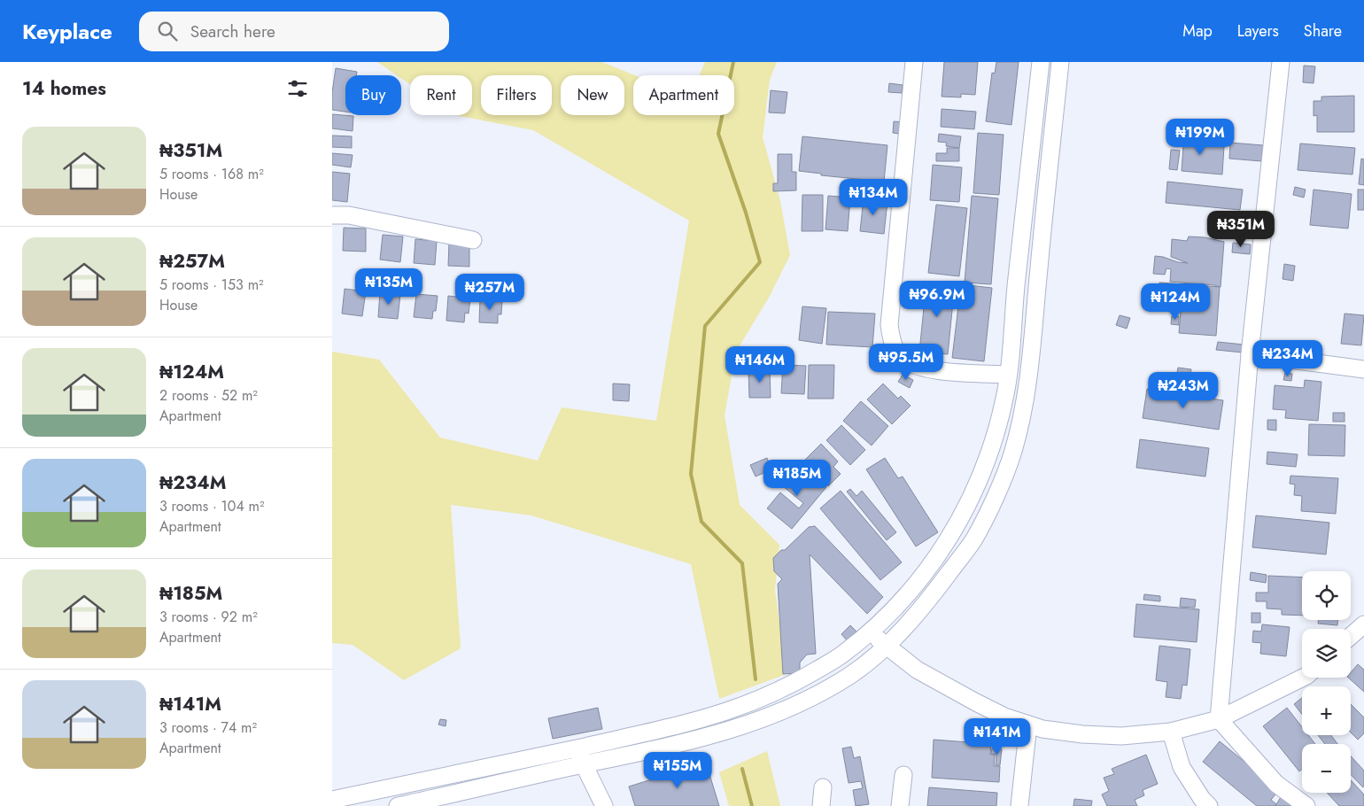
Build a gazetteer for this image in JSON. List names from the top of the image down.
{
  "page": {
    "header": "Keyplace",
    "search": "Search here",
    "nav": ["Map", "Layers", "Share"],
    "heading": "14 homes",
    "chip": [
      "Buy",
      "Rent",
      "Filters",
      "New",
      "Apartment"
    ],
    "list": [
      {
        "name": "₦351M",
        "note": "5 rooms · 168 m² · House"
      },
      {
        "name": "₦257M",
        "note": "5 rooms · 153 m² · House"
      },
      {
        "name": "₦124M",
        "note": "2 rooms · 52 m² · Apartment"
      },
      {
        "name": "₦234M",
        "note": "3 rooms · 104 m² · Apartment"
      },
      {
        "name": "₦185M",
        "note": "3 rooms · 92 m² · Apartment"
      },
      {
        "name": "₦141M",
        "note": "3 rooms · 74 m² · Apartment"
      }
    ],
    "price": [
      "₦199M",
      "₦134M",
      "₦351M",
      "₦135M",
      "₦257M",
      "₦96.9M",
      "₦124M",
      "₦234M",
      "₦95.5M",
      "₦146M",
      "₦243M",
      "₦185M",
      "₦141M",
      "₦155M"
    ],
    "map_buttons": ["+", "−"]
  }
}
